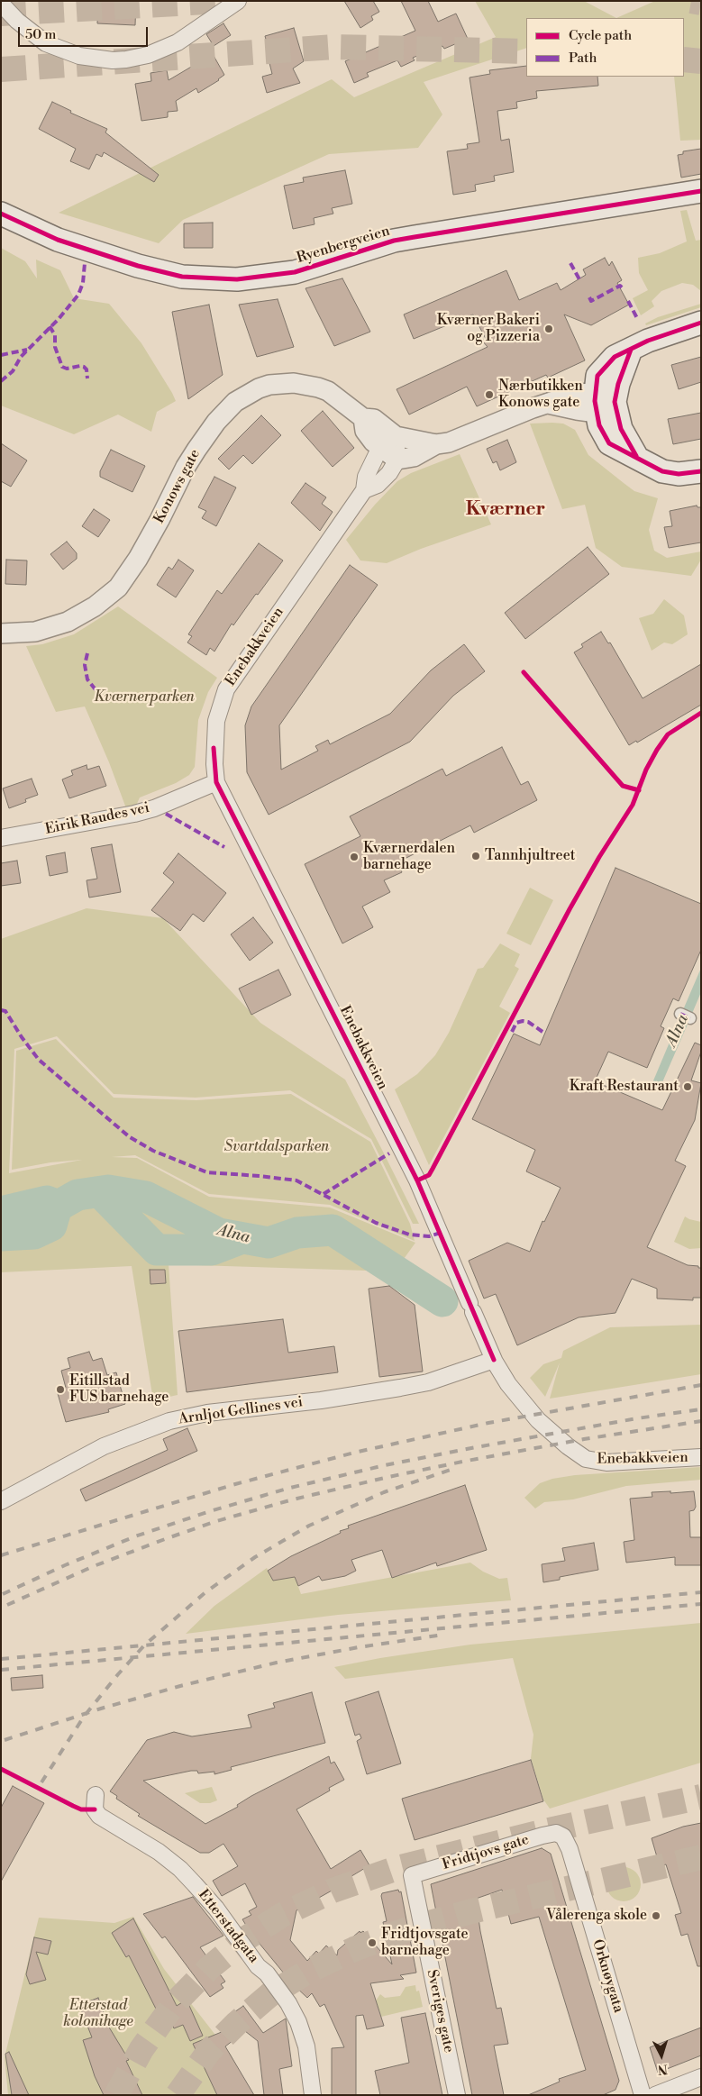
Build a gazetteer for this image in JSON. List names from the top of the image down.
{
  "streets": {
    "main road": ["Ryenbergveien"],
    "street": [
      "Konows gate",
      "Enebakkveien",
      "Eirik Raudes vei",
      "Arnljot Gellines vei",
      "Fridtjovs gate",
      "Etterstadgata",
      "Orknøygata",
      "Sveriges gate"
    ]
  },
  "crossings": [
    ["Konows gate", "Enebakkveien"],
    ["Enebakkveien", "Eirik Raudes vei"],
    ["Enebakkveien", "Arnljot Gellines vei"],
    ["Fridtjovs gate", "Orknøygata"],
    ["Fridtjovs gate", "Sveriges gate"]
  ],
  "districts": ["Kværner"],
  "water": ["Alna"],
  "parks": ["Kværnerparken", "Svartdalsparken", "Etterstad kolonihage"],
  "places": [
    "Kværner Bakeri og Pizzeria",
    "Nærbutikken Konows gate",
    "Tannhjultreet",
    "Kværnerdalen barnehage",
    "Kraft Restaurant",
    "Eitillstad FUS barnehage",
    "Vålerenga skole",
    "Fridtjovsgate barnehage"
  ],
  "legend": ["Cycle path", "Path"],
  "scale_bar": "50 m",
  "north": "bottom"
}
